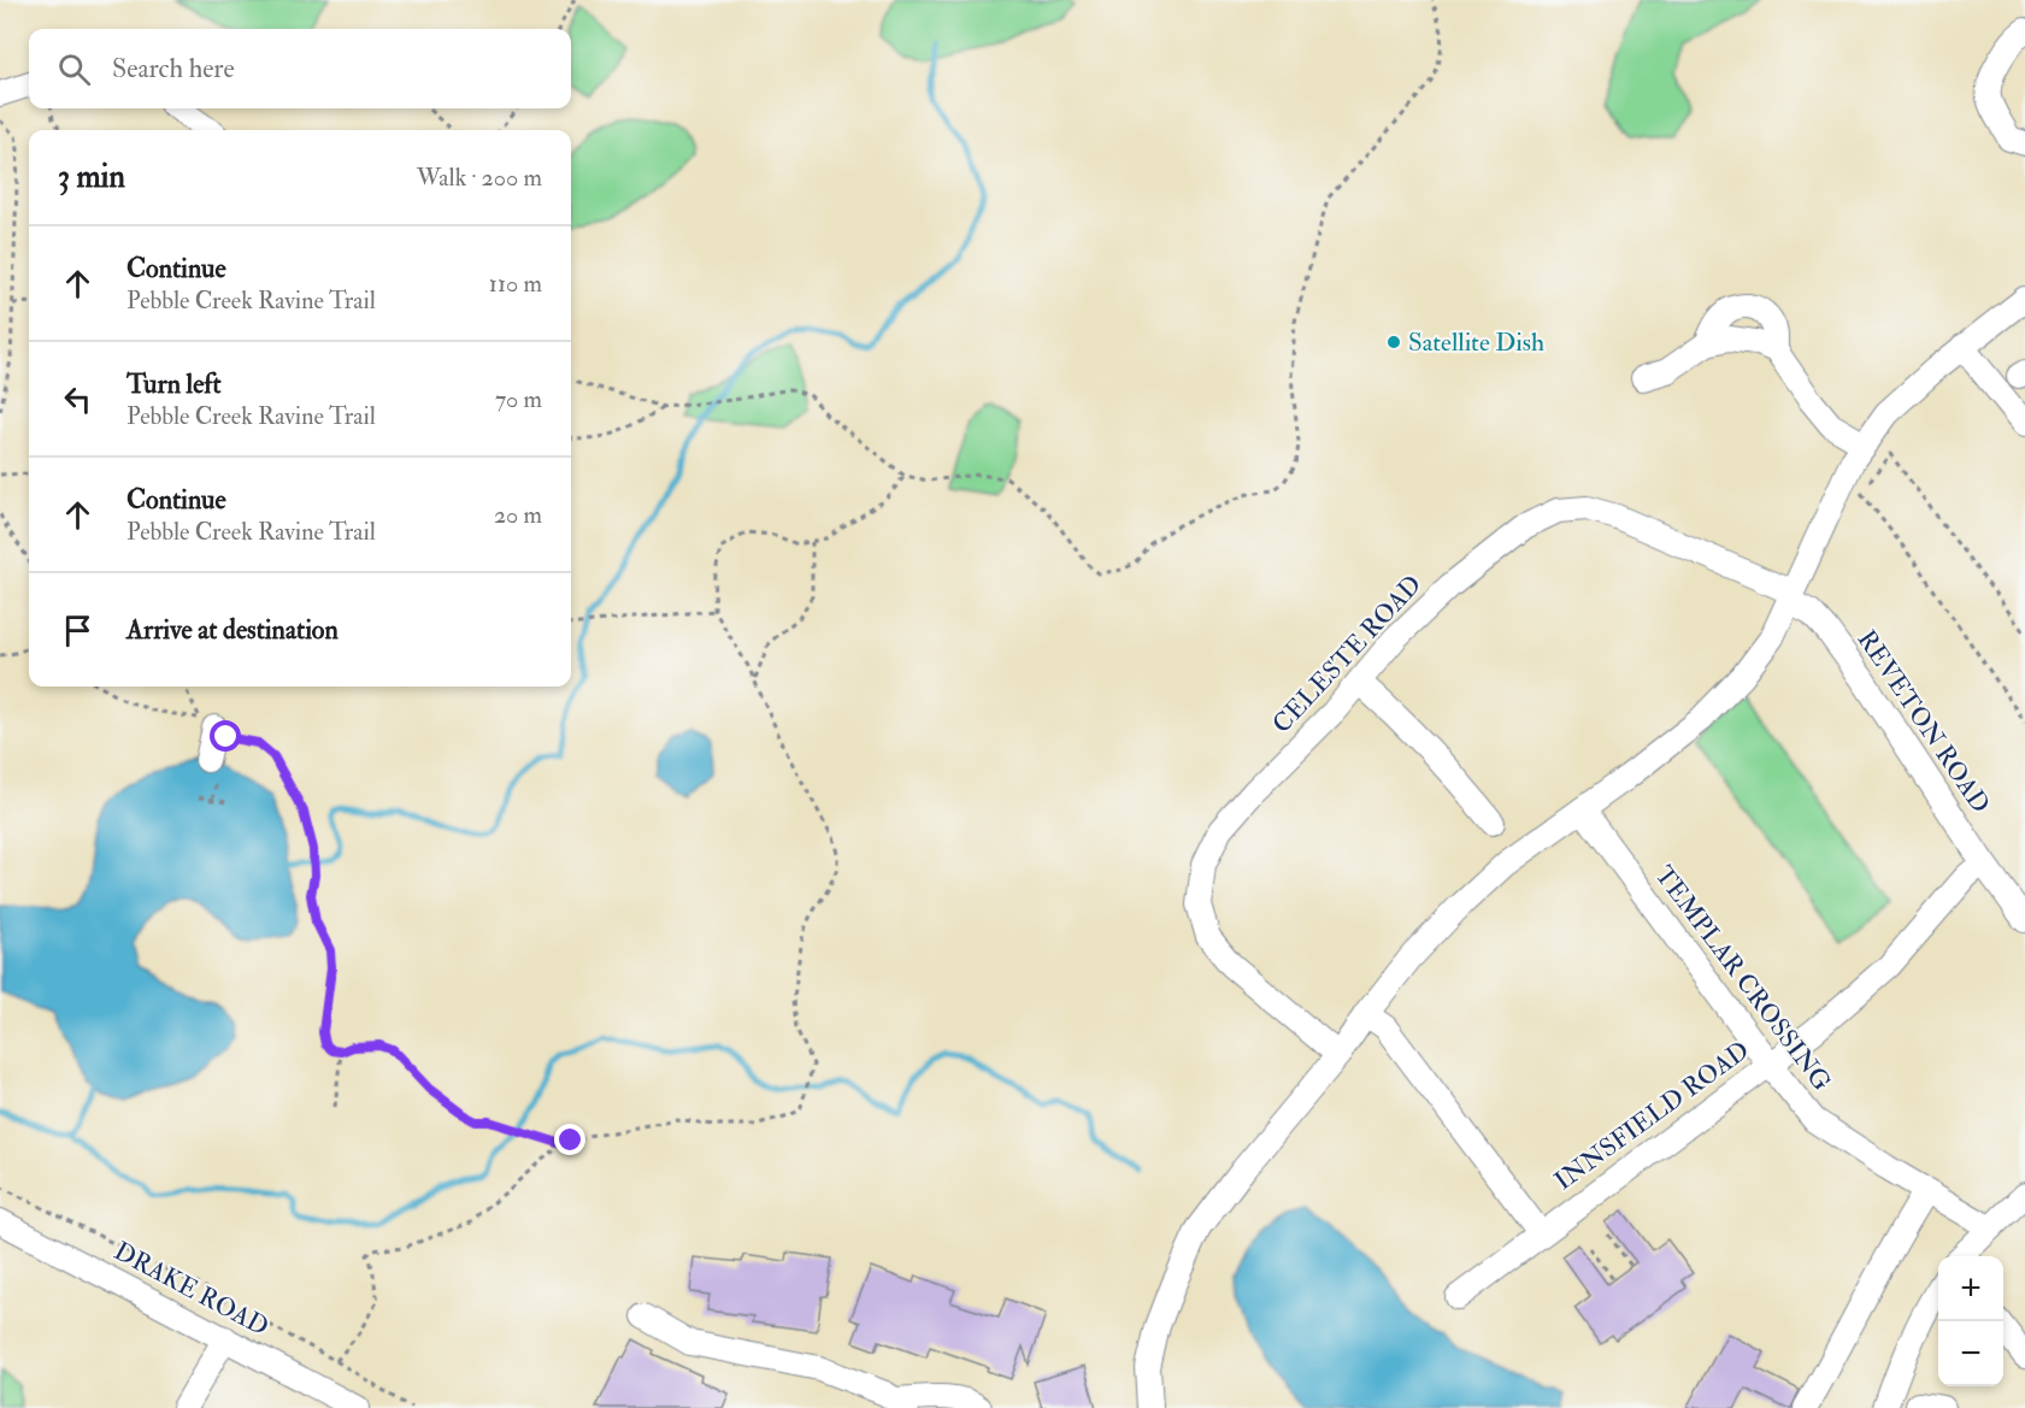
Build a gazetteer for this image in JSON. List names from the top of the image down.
{
  "streets": {
    "street": [
      "CELESTE ROAD",
      "REVETON ROAD",
      "TEMPLAR CROSSING",
      "INNSFIELD ROAD",
      "DRAKE ROAD"
    ]
  },
  "crossings": [
    ["CELESTE ROAD", "REVETON ROAD"],
    ["REVETON ROAD", "INNSFIELD ROAD"],
    ["TEMPLAR CROSSING", "INNSFIELD ROAD"]
  ],
  "places": ["Satellite Dish"],
  "page": {
    "search": "Search here",
    "heading": ["3 min", "Walk · 200 m"],
    "list": [
      ["Continue", "Pebble Creek Ravine Trail", "110 m"],
      ["Turn left", "Pebble Creek Ravine Trail", "70 m"],
      ["Continue", "Pebble Creek Ravine Trail", "20 m"],
      "Arrive at destination"
    ],
    "map_buttons": ["+", "−"]
  }
}
